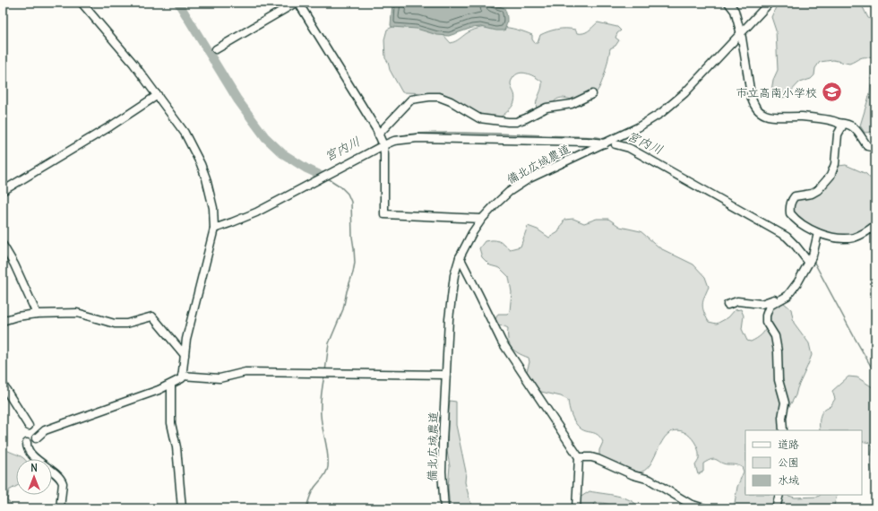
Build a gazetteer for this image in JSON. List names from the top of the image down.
{
  "streets": {
    "street": ["備北広域農道"]
  },
  "water": ["宮内川"],
  "places": {
    "school or university": ["市立高南小学校"]
  },
  "legend": ["道路", "公園", "水域"],
  "north": "top"
}
